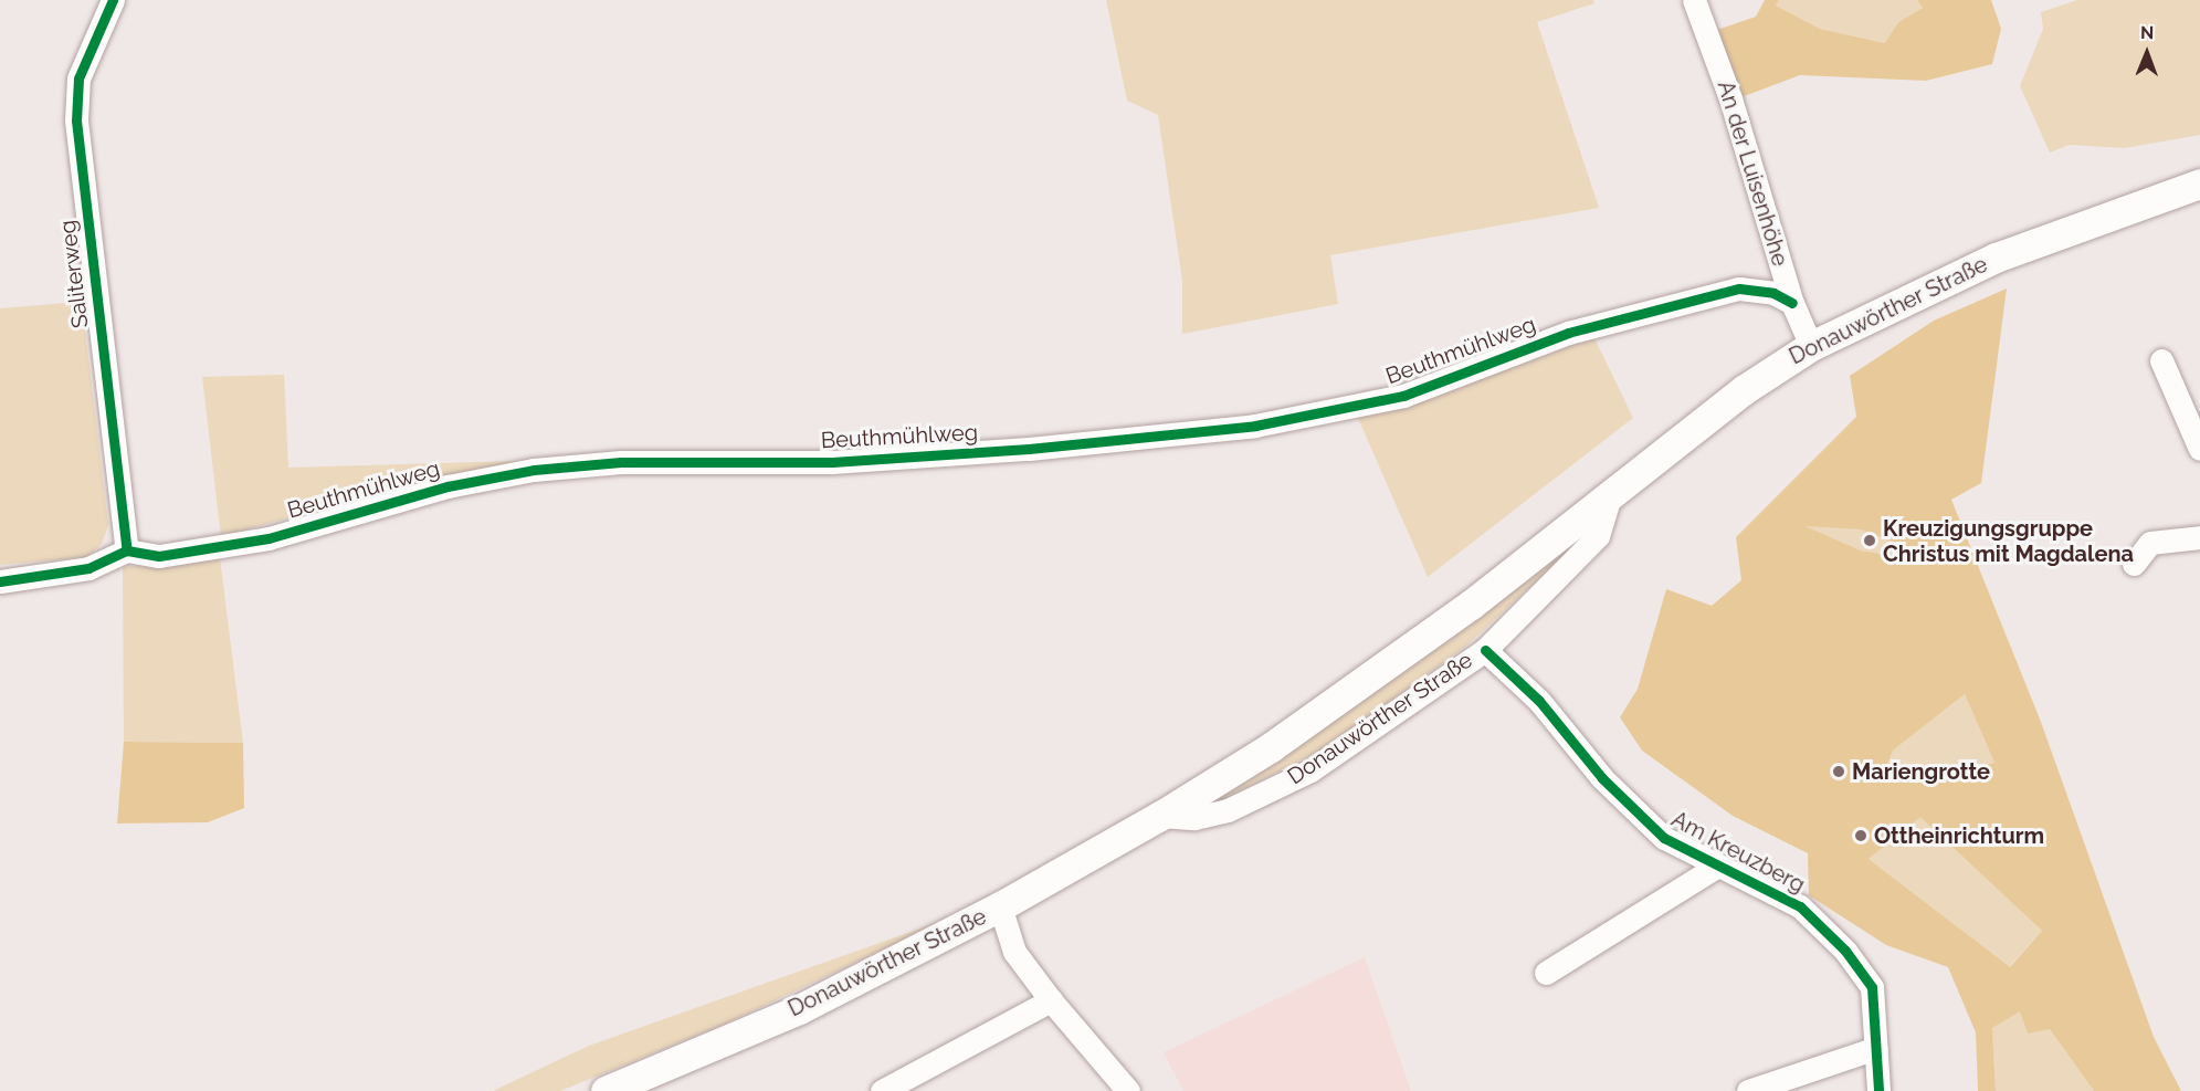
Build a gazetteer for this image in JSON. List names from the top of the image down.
{
  "streets": {
    "main road": ["Donauwörther Straße"],
    "street": [
      "An der Luisenhöhe",
      "Saliterweg",
      "Beuthmühlweg",
      "Am Kreuzberg"
    ]
  },
  "crossings": [
    ["An der Luisenhöhe", "Donauwörther Straße"],
    ["An der Luisenhöhe", "Beuthmühlweg"],
    ["Saliterweg", "Beuthmühlweg"],
    ["Donauwörther Straße", "Am Kreuzberg"]
  ],
  "places": ["Kreuzigungsgruppe Christus mit Magdalena", "Mariengrotte", "Ottheinrichturm"],
  "north": "top"
}
